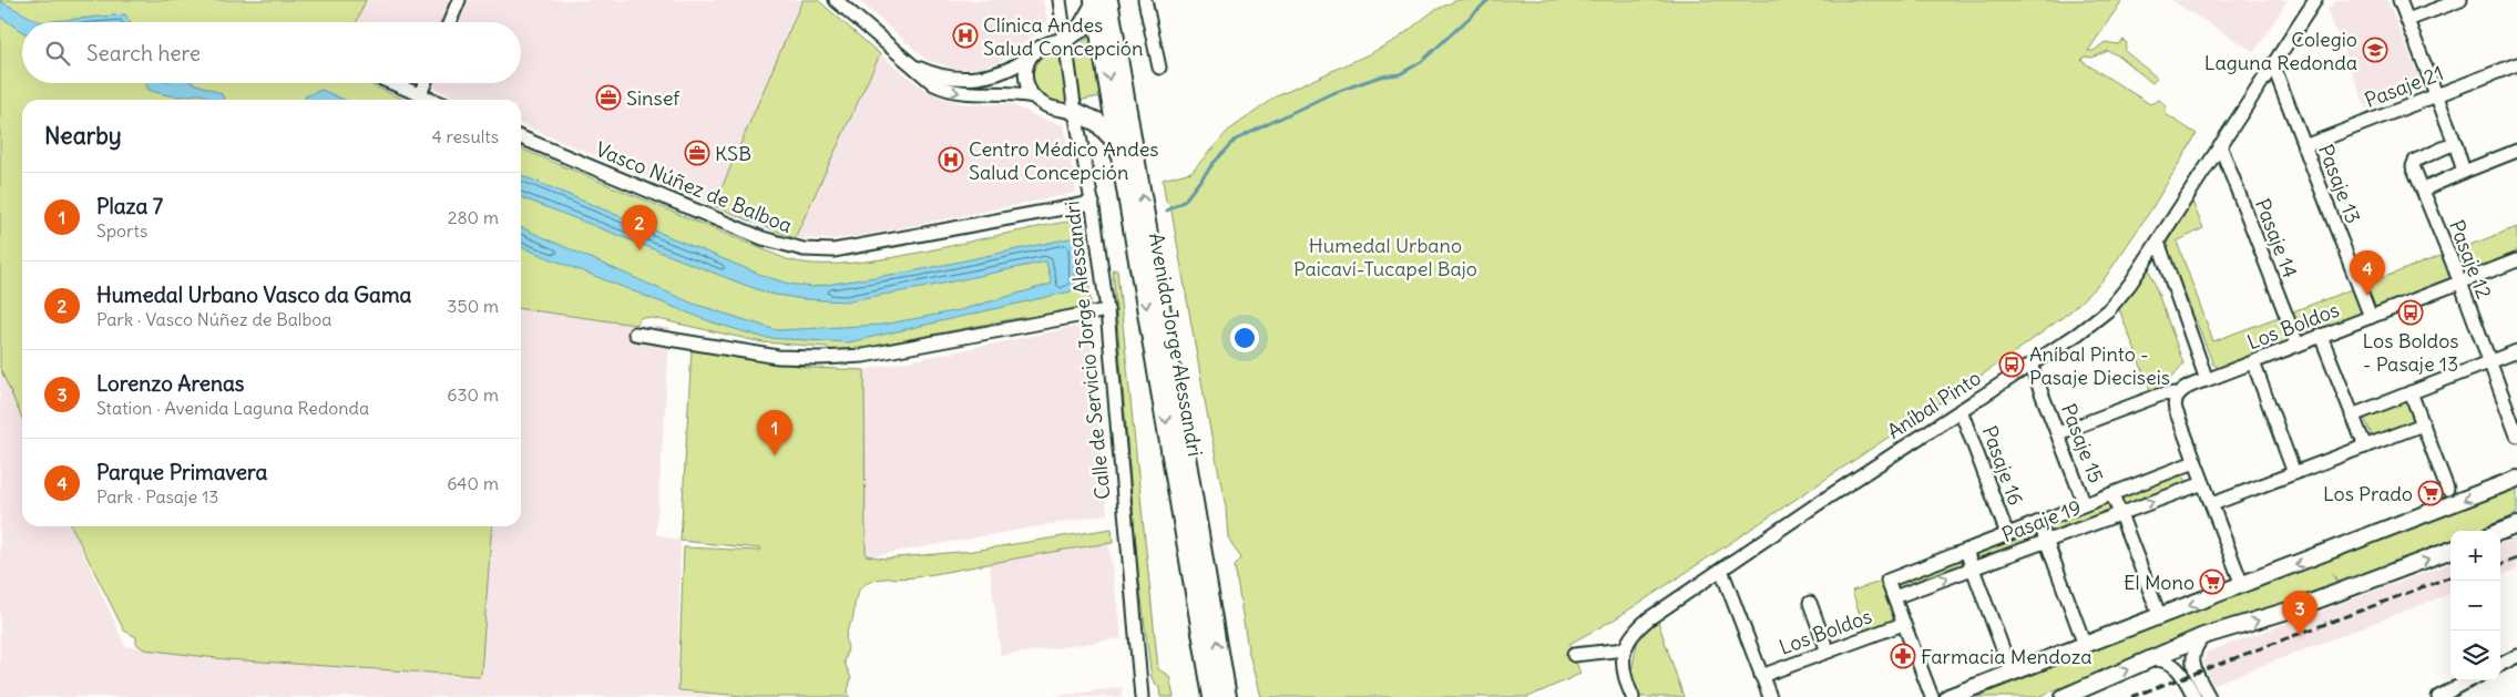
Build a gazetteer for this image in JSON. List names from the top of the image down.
{
  "streets": {
    "highway": ["Avenida Jorge Alessandri"],
    "street": [
      "Pasaje 21",
      "Pasaje 13",
      "Vasco Núñez de Balboa",
      "Pasaje 14",
      "Pasaje 12",
      "Los Boldos",
      "Calle de Servicio Jorge Alessandri",
      "Aníbal Pinto",
      "Pasaje 15",
      "Pasaje 16",
      "Pasaje 19"
    ]
  },
  "crossings": [
    ["Pasaje 21", "Pasaje 13"],
    ["Pasaje 13", "Los Boldos"],
    ["Pasaje 13", "Aníbal Pinto"],
    ["Vasco Núñez de Balboa", "Calle de Servicio Jorge Alessandri"],
    ["Pasaje 14", "Los Boldos"],
    ["Pasaje 14", "Aníbal Pinto"],
    ["Pasaje 12", "Los Boldos"],
    ["Aníbal Pinto", "Pasaje 15"],
    ["Aníbal Pinto", "Pasaje 16"],
    ["Pasaje 15", "Pasaje 19"],
    ["Pasaje 16", "Pasaje 19"]
  ],
  "parks": ["Humedal Urbano Paicaví-Tucapel Bajo"],
  "places": {
    "hospital": ["Clínica Andes Salud Concepción", "Centro Médico Andes Salud Concepción"],
    "school or university": ["Colegio Laguna Redonda"],
    "office": ["Sinsef", "KSB"],
    "bus stop": ["Los Boldos - Pasaje 13", "Aníbal Pinto - Pasaje Dieciseis"],
    "supermarket": ["Los Prado", "El Mono"],
    "pharmacy": ["Farmacia Mendoza"]
  },
  "page": {
    "search": "Search here",
    "heading": ["Nearby", "4 results"],
    "list": [
      {
        "mark": "1",
        "name": "Plaza 7",
        "note": "Sports",
        "value": "280 m"
      },
      {
        "mark": "2",
        "name": "Humedal Urbano Vasco da Gama",
        "note": "Park · Vasco Núñez de Balboa",
        "value": "350 m"
      },
      {
        "mark": "3",
        "name": "Lorenzo Arenas",
        "note": "Station · Avenida Laguna Redonda",
        "value": "630 m"
      },
      {
        "mark": "4",
        "name": "Parque Primavera",
        "note": "Park · Pasaje 13",
        "value": "640 m"
      }
    ],
    "pins": [
      "2",
      "4",
      "1",
      "3"
    ],
    "map_buttons": ["+", "−"]
  }
}
